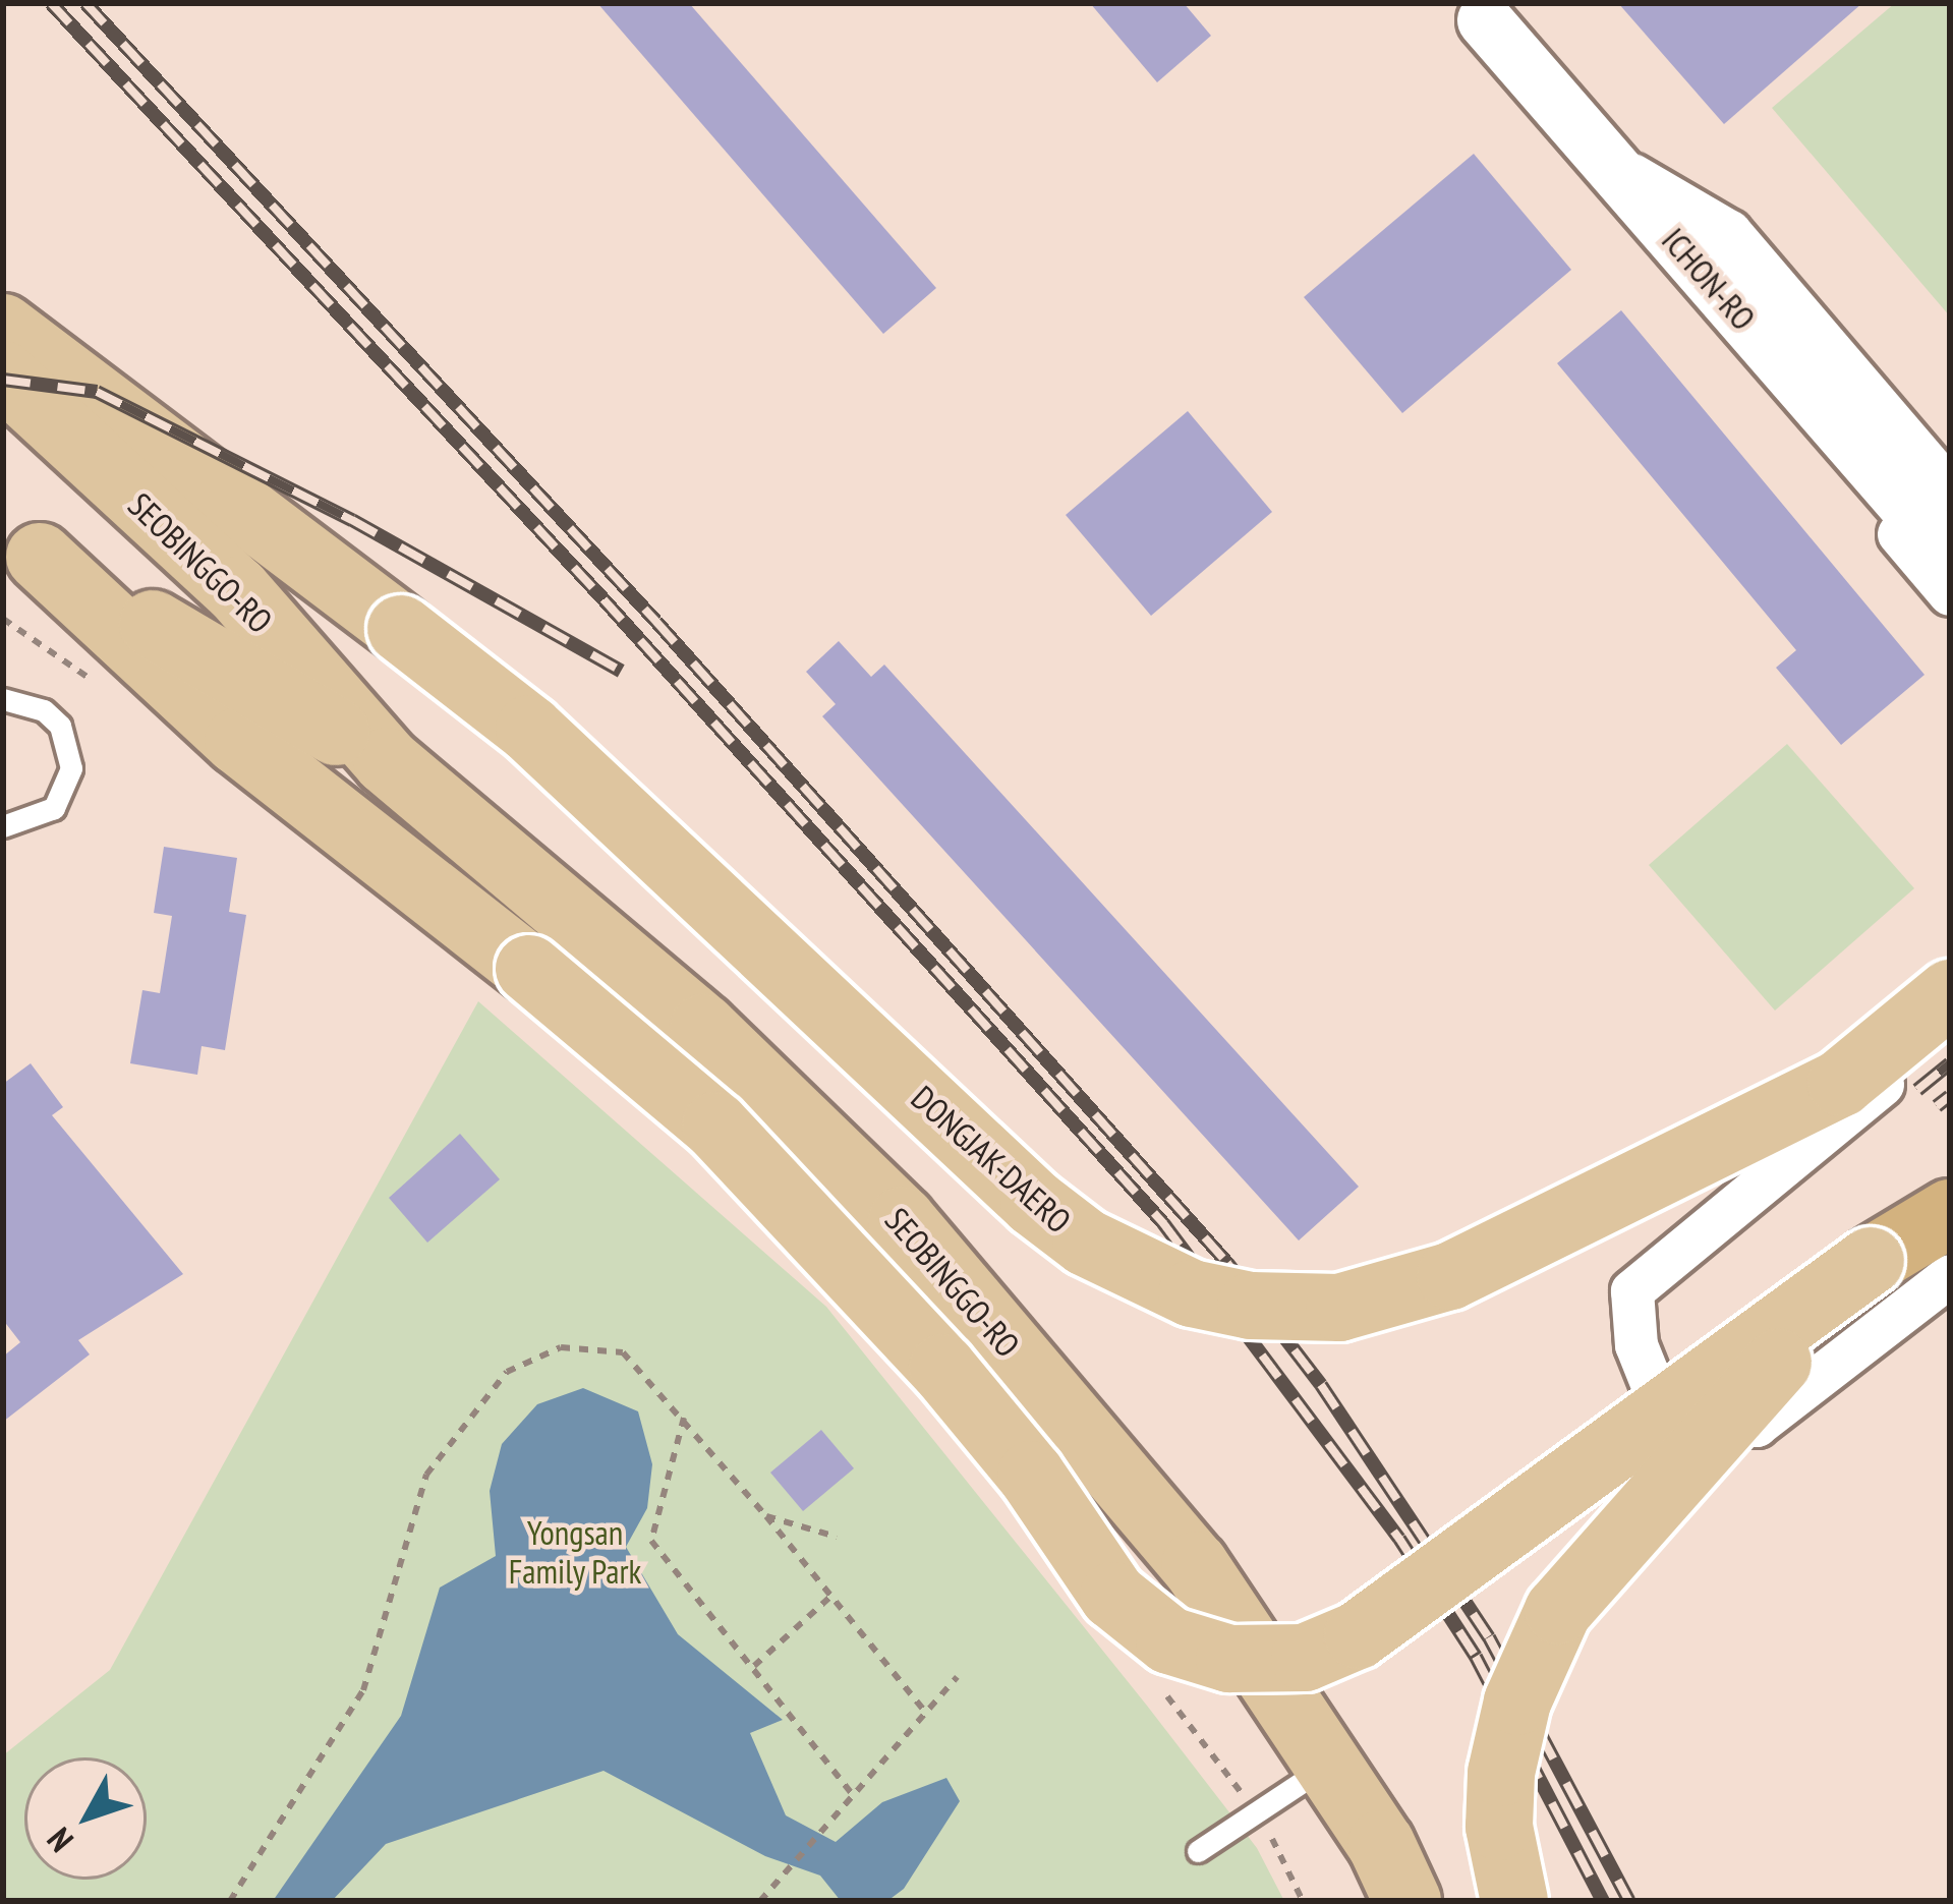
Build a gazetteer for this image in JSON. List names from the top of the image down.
{
  "streets": {
    "main road": ["SEOBINGGO-RO", "DONGJAK-DAERO"],
    "street": ["ICHON-RO"]
  },
  "parks": ["Yongsan Family Park"],
  "north": "bottom left"
}
